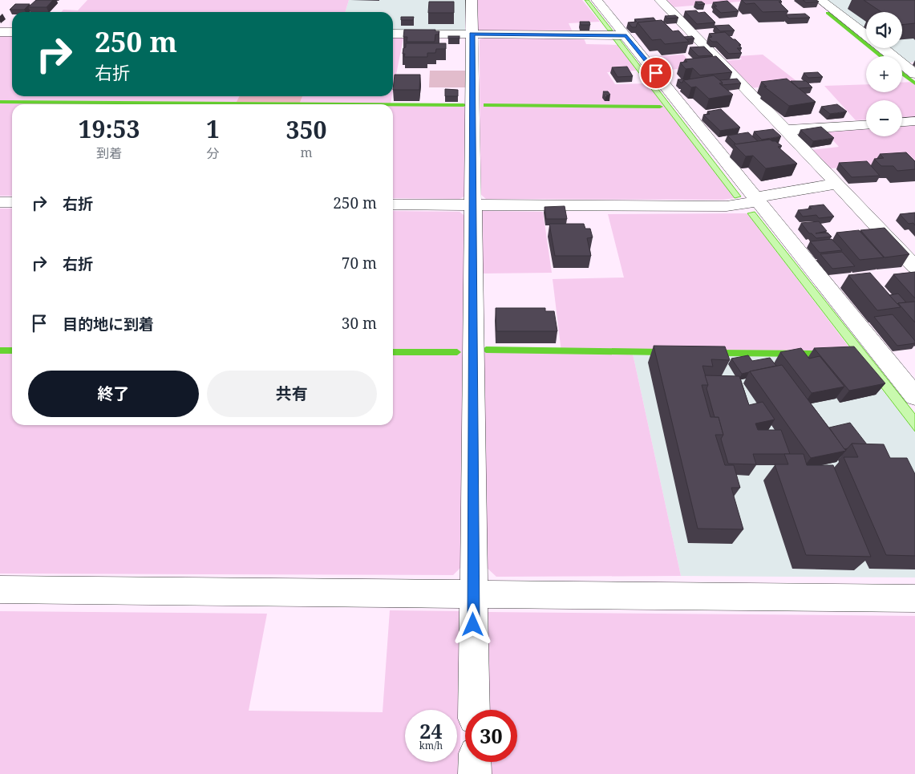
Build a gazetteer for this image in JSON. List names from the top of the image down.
{
  "page": {
    "map_buttons": ["+", "−"],
    "turn": ["250 m", "右折"],
    "eta": [
      "19:53",
      "到着",
      "1",
      "分",
      "350",
      "m"
    ],
    "list": [
      {
        "name": "右折",
        "value": "250 m"
      },
      {
        "name": "右折",
        "value": "70 m"
      },
      {
        "name": "目的地に到着",
        "value": "30 m"
      }
    ],
    "buttons": ["終了", "共有"],
    "speed": "24 km/h",
    "limit": "30"
  }
}
